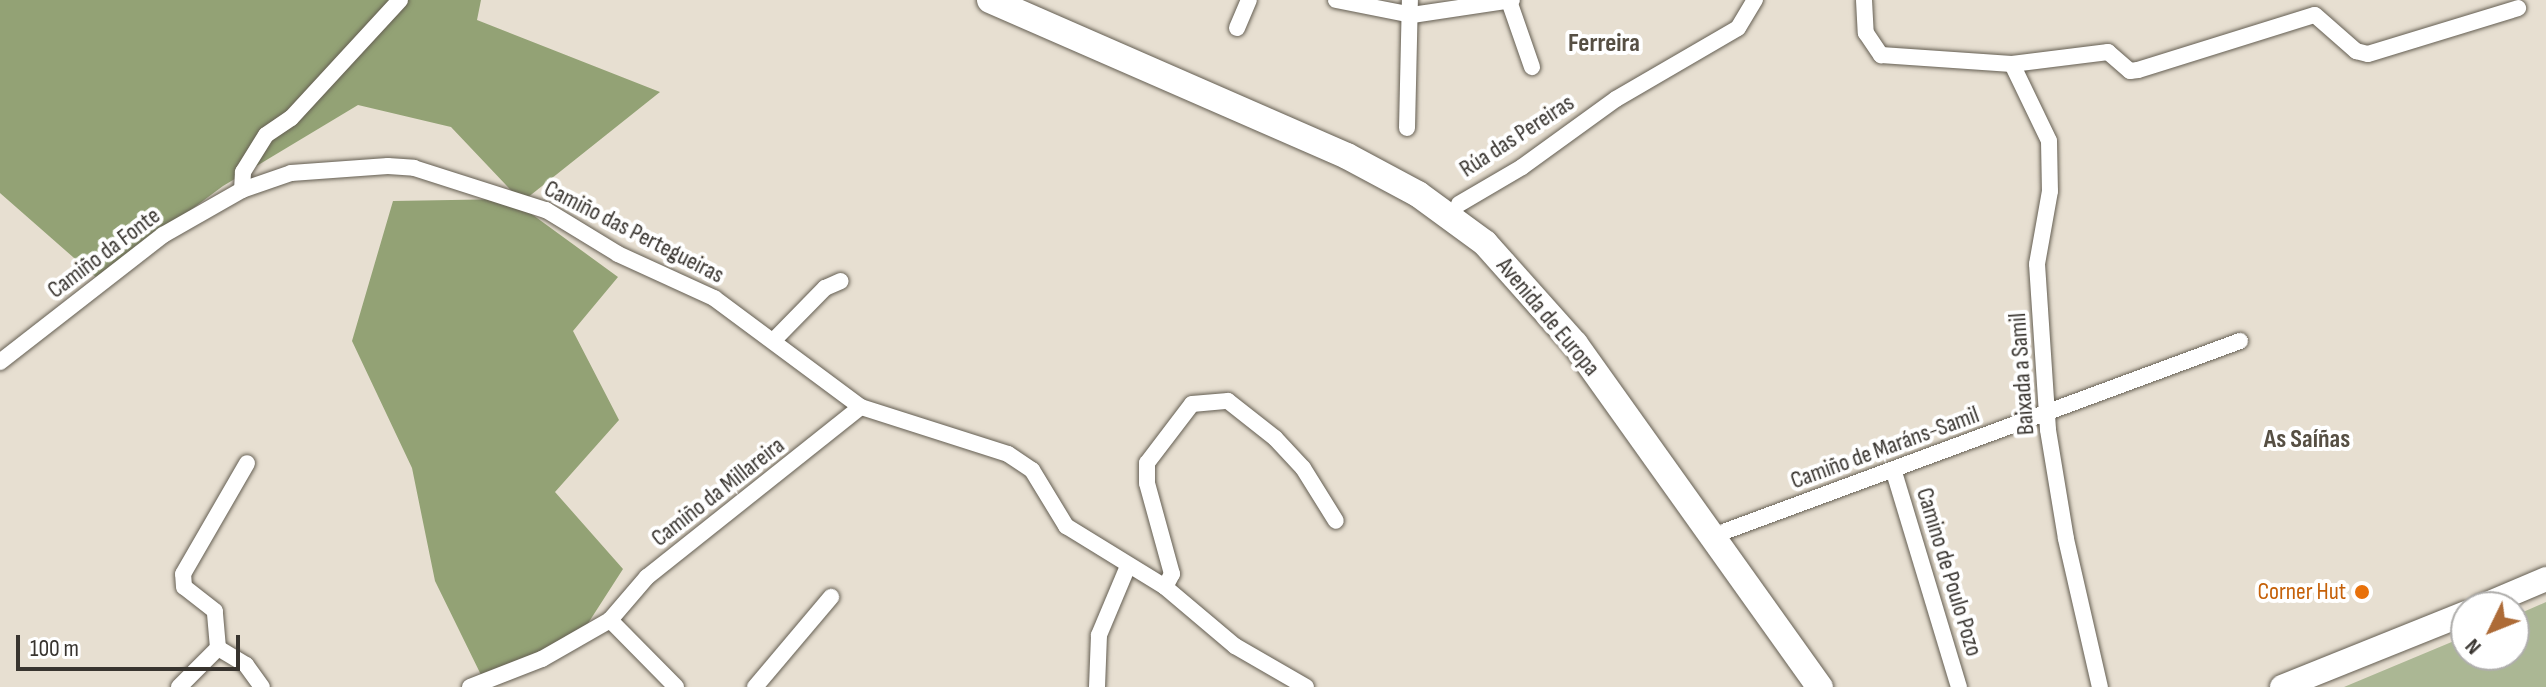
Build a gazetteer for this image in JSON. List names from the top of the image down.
{
  "streets": {
    "main road": ["Avenida de Europa"],
    "street": [
      "Rúa das Pereiras",
      "Camiño das Pertegueiras",
      "Camiño da Fonte",
      "Baixada a Samil",
      "Camiño de Maráns-Samil",
      "Camiño da Millareira",
      "Camino de Poulo Pozo"
    ]
  },
  "crossings": [
    ["Rúa das Pereiras", "Avenida de Europa"],
    ["Camiño das Pertegueiras", "Camiño da Fonte"],
    ["Camiño das Pertegueiras", "Camiño da Millareira"],
    ["Avenida de Europa", "Camiño de Maráns-Samil"],
    ["Baixada a Samil", "Camiño de Maráns-Samil"],
    ["Camiño de Maráns-Samil", "Camino de Poulo Pozo"]
  ],
  "districts": ["Ferreira", "As Saíñas"],
  "places": ["Corner Hut"],
  "scale_bar": "100 m",
  "north": "bottom left"
}
